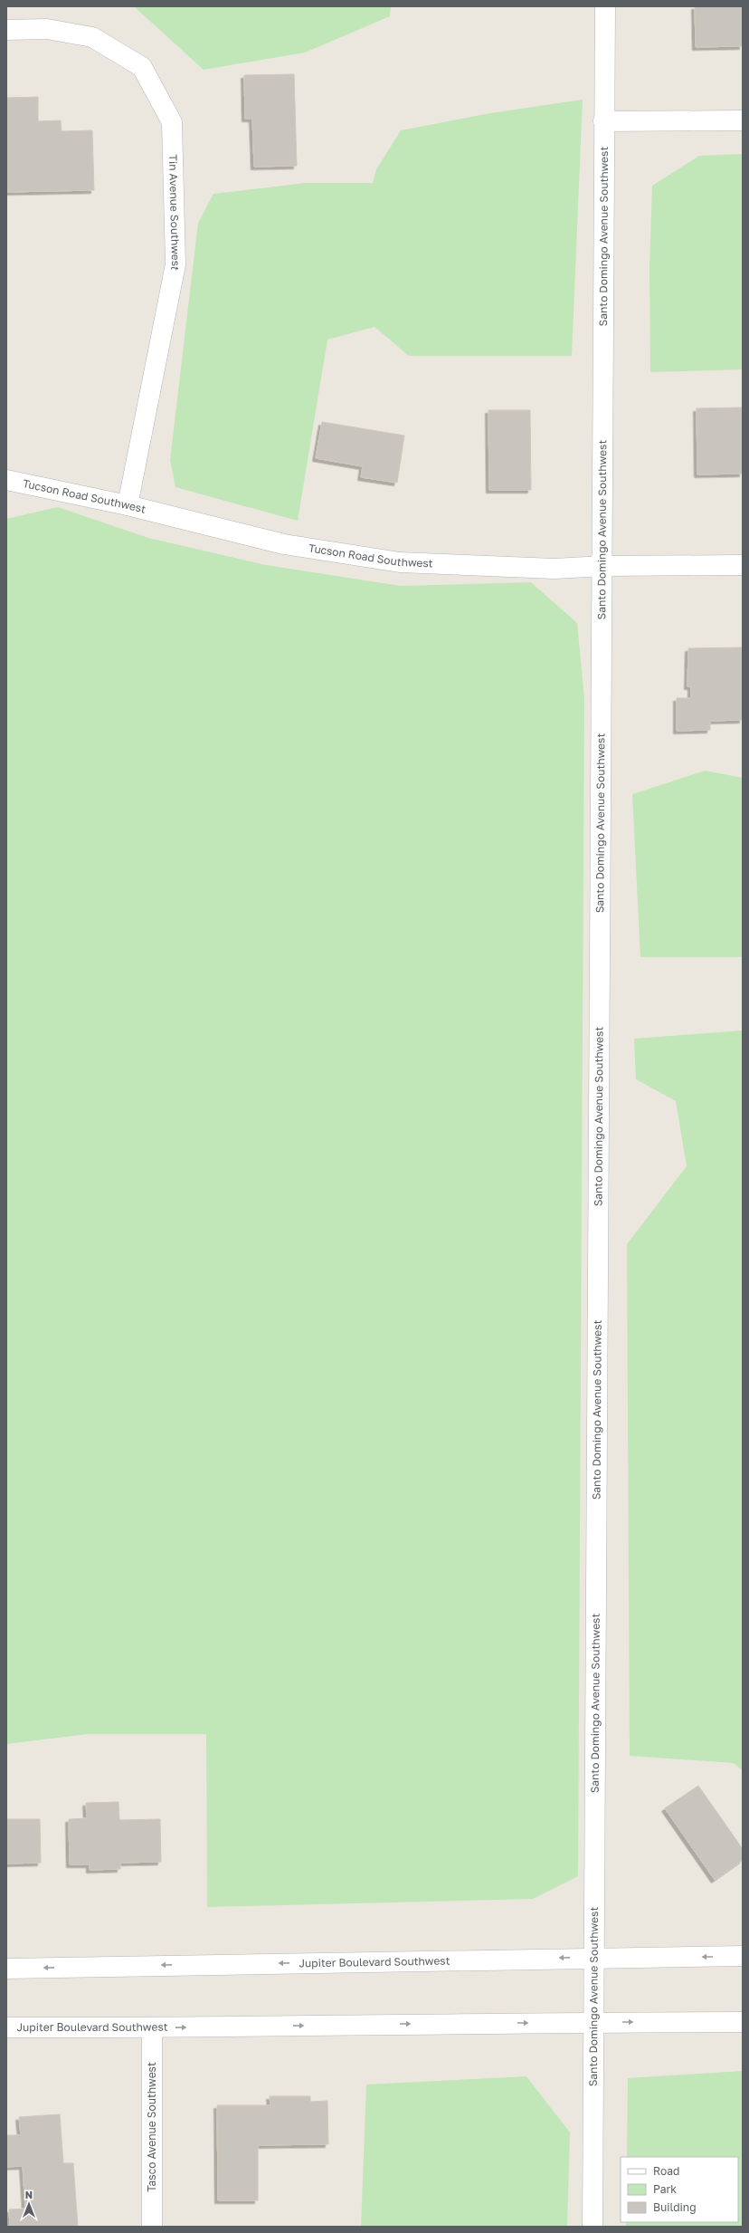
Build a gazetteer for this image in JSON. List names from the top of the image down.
{
  "streets": {
    "street": [
      "Tin Avenue Southwest",
      "Santo Domingo Avenue Southwest",
      "Tucson Road Southwest",
      "Jupiter Boulevard Southwest",
      "Tasco Avenue Southwest"
    ]
  },
  "crossings": [
    ["Tin Avenue Southwest", "Tucson Road Southwest"],
    ["Santo Domingo Avenue Southwest", "Tucson Road Southwest"],
    ["Santo Domingo Avenue Southwest", "Jupiter Boulevard Southwest"],
    ["Jupiter Boulevard Southwest", "Tasco Avenue Southwest"]
  ],
  "legend": ["Road", "Park", "Building"],
  "north": "top"
}
